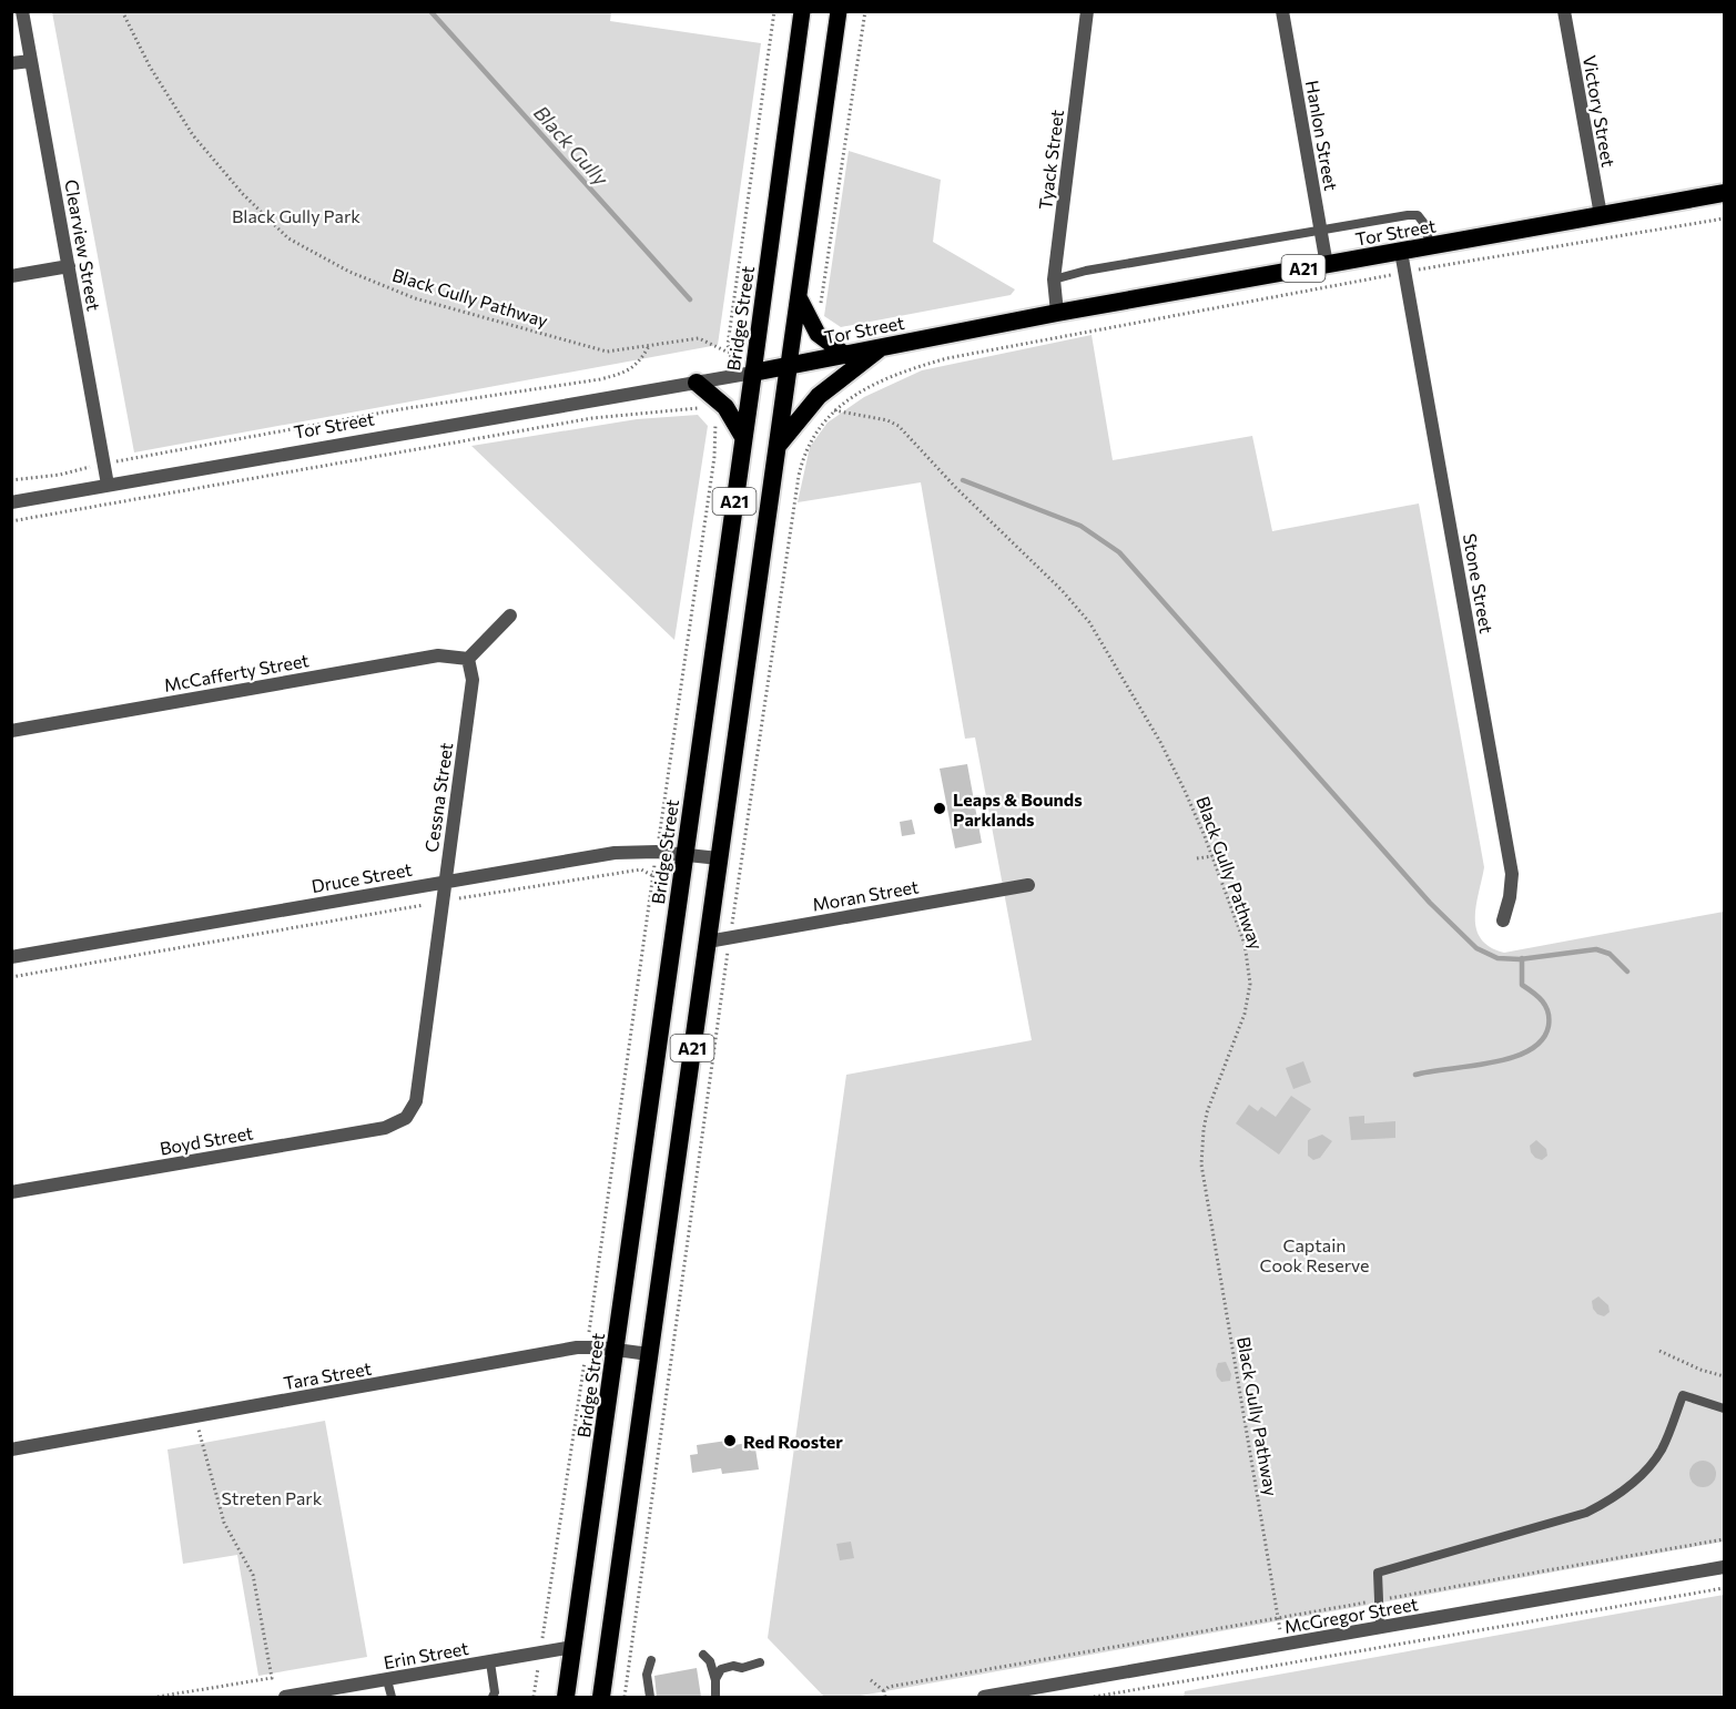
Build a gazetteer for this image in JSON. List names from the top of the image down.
{
  "streets": {
    "highway": ["Tor Street", "A21", "Bridge Street"],
    "street": [
      "Victory Street",
      "Hanlon Street",
      "Tyack Street",
      "Clearview Street",
      "Stone Street",
      "McCafferty Street",
      "Cessna Street",
      "Druce Street",
      "Moran Street",
      "Boyd Street",
      "Tara Street",
      "McGregor Street",
      "Erin Street"
    ],
    "path": ["Black Gully Pathway"]
  },
  "crossings": [
    ["Victory Street", "Tor Street"],
    ["Hanlon Street", "Tor Street"],
    ["Tyack Street", "Tor Street"],
    ["Tor Street", "Clearview Street"],
    ["Tor Street", "A21"],
    ["Tor Street", "Bridge Street"],
    ["Tor Street", "Stone Street"],
    ["A21", "Druce Street"],
    ["A21", "Moran Street"],
    ["A21", "Tara Street"],
    ["Bridge Street", "Druce Street"],
    ["Bridge Street", "Tara Street"],
    ["Bridge Street", "Erin Street"],
    ["McCafferty Street", "Cessna Street"],
    ["Cessna Street", "Druce Street"],
    ["Cessna Street", "Boyd Street"]
  ],
  "water": ["Black Gully"],
  "parks": ["Black Gully Park", "Captain Cook Reserve", "Streten Park"],
  "places": ["Leaps & Bounds Parklands", "Red Rooster"]
}
